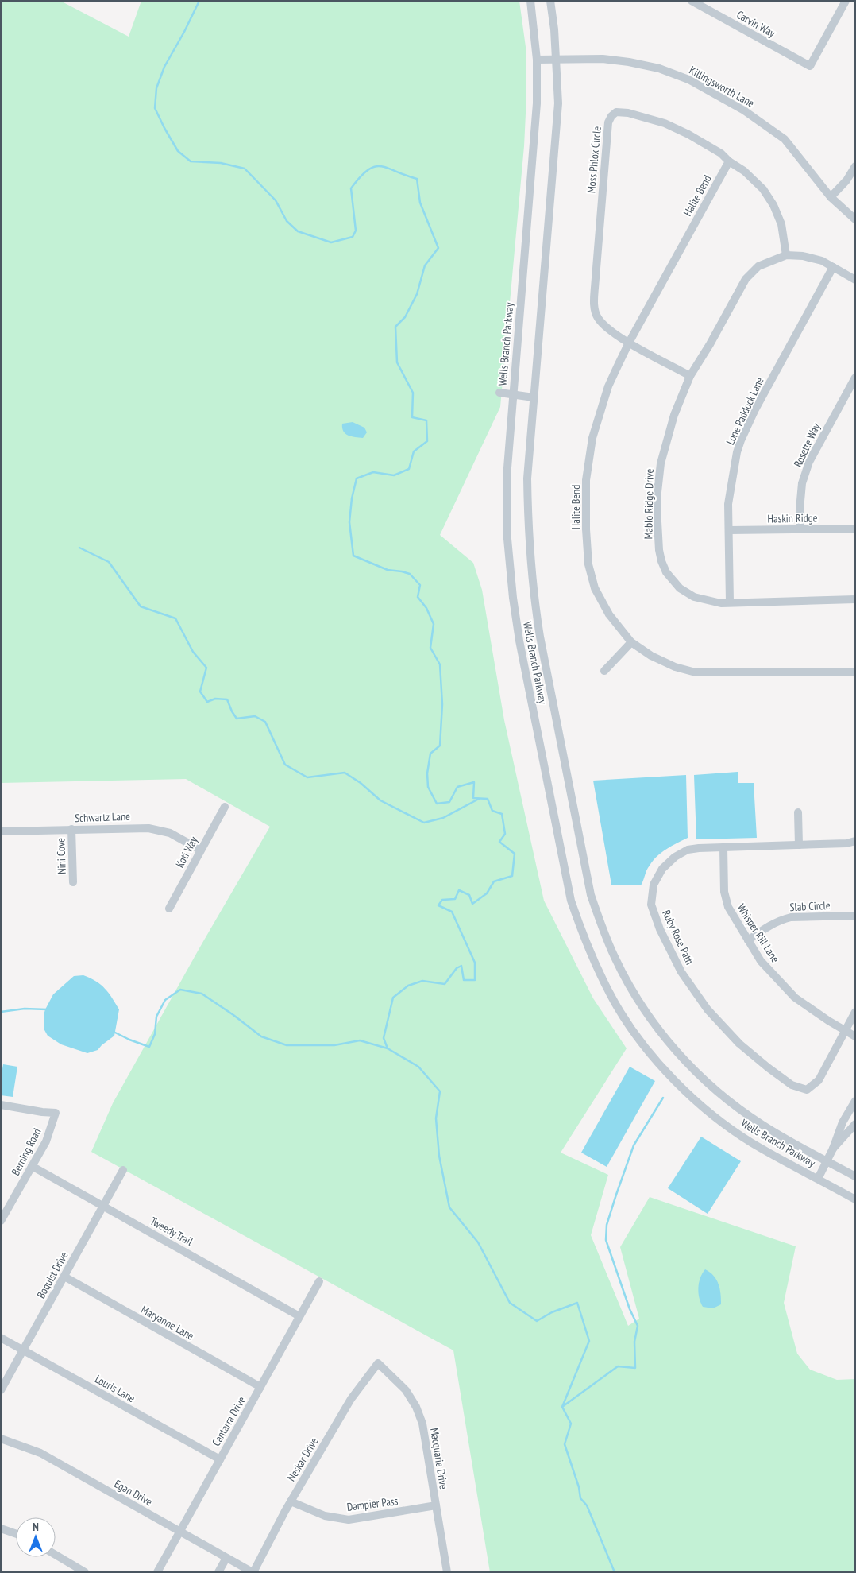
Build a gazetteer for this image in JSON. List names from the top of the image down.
{
  "streets": {
    "street": [
      "Carvin Way",
      "Killingsworth Lane",
      "Moss Phlox Circle",
      "Halite Bend",
      "Wells Branch Parkway",
      "Lone Paddock Lane",
      "Rosette Way",
      "Mablo Ridge Drive",
      "Haskin Ridge",
      "Schwartz Lane",
      "Koti Way",
      "Nini Cove",
      "Slab Circle",
      "Whisper Rill Lane",
      "Ruby Rose Path",
      "Berning Road",
      "Tweedy Trail",
      "Boquist Drive",
      "Maryanne Lane",
      "Louris Lane",
      "Cantarra Drive",
      "Macquarie Drive",
      "Neskar Drive",
      "Egan Drive",
      "Dampier Pass"
    ]
  },
  "crossings": [
    ["Killingsworth Lane", "Wells Branch Parkway"],
    ["Moss Phlox Circle", "Halite Bend"],
    ["Moss Phlox Circle", "Mablo Ridge Drive"],
    ["Lone Paddock Lane", "Mablo Ridge Drive"],
    ["Lone Paddock Lane", "Haskin Ridge"],
    ["Rosette Way", "Haskin Ridge"],
    ["Schwartz Lane", "Koti Way"],
    ["Schwartz Lane", "Nini Cove"],
    ["Slab Circle", "Whisper Rill Lane"],
    ["Whisper Rill Lane", "Ruby Rose Path"],
    ["Berning Road", "Tweedy Trail"],
    ["Tweedy Trail", "Boquist Drive"],
    ["Tweedy Trail", "Cantarra Drive"],
    ["Boquist Drive", "Maryanne Lane"],
    ["Boquist Drive", "Louris Lane"],
    ["Maryanne Lane", "Cantarra Drive"],
    ["Louris Lane", "Cantarra Drive"],
    ["Cantarra Drive", "Egan Drive"],
    ["Macquarie Drive", "Neskar Drive"],
    ["Macquarie Drive", "Dampier Pass"],
    ["Neskar Drive", "Egan Drive"],
    ["Neskar Drive", "Dampier Pass"]
  ],
  "north": "top"
}
